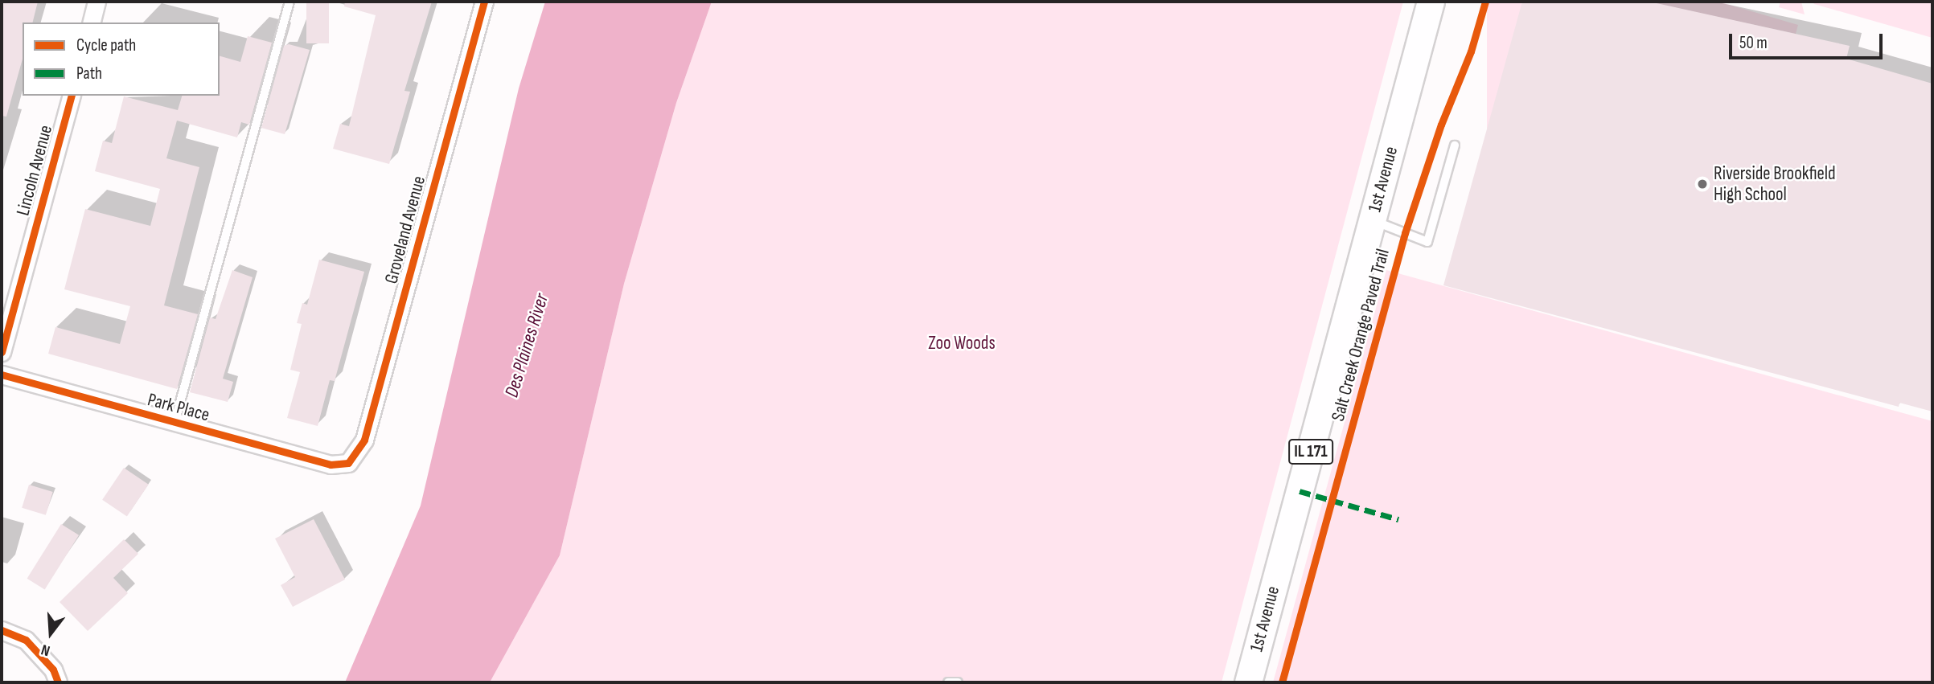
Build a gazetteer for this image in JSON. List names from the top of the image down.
{
  "streets": {
    "main road": ["1st Avenue", "IL 171"],
    "street": ["Lincoln Avenue", "Groveland Avenue", "Park Place"],
    "cycle path": ["Salt Creek Orange Paved Trail"]
  },
  "crossings": [
    ["Groveland Avenue", "Park Place"]
  ],
  "water": ["Des Plaines River"],
  "parks": ["Zoo Woods"],
  "places": ["Riverside Brookfield High School"],
  "legend": ["Cycle path", "Path"],
  "scale_bar": "50 m",
  "north": "bottom"
}
